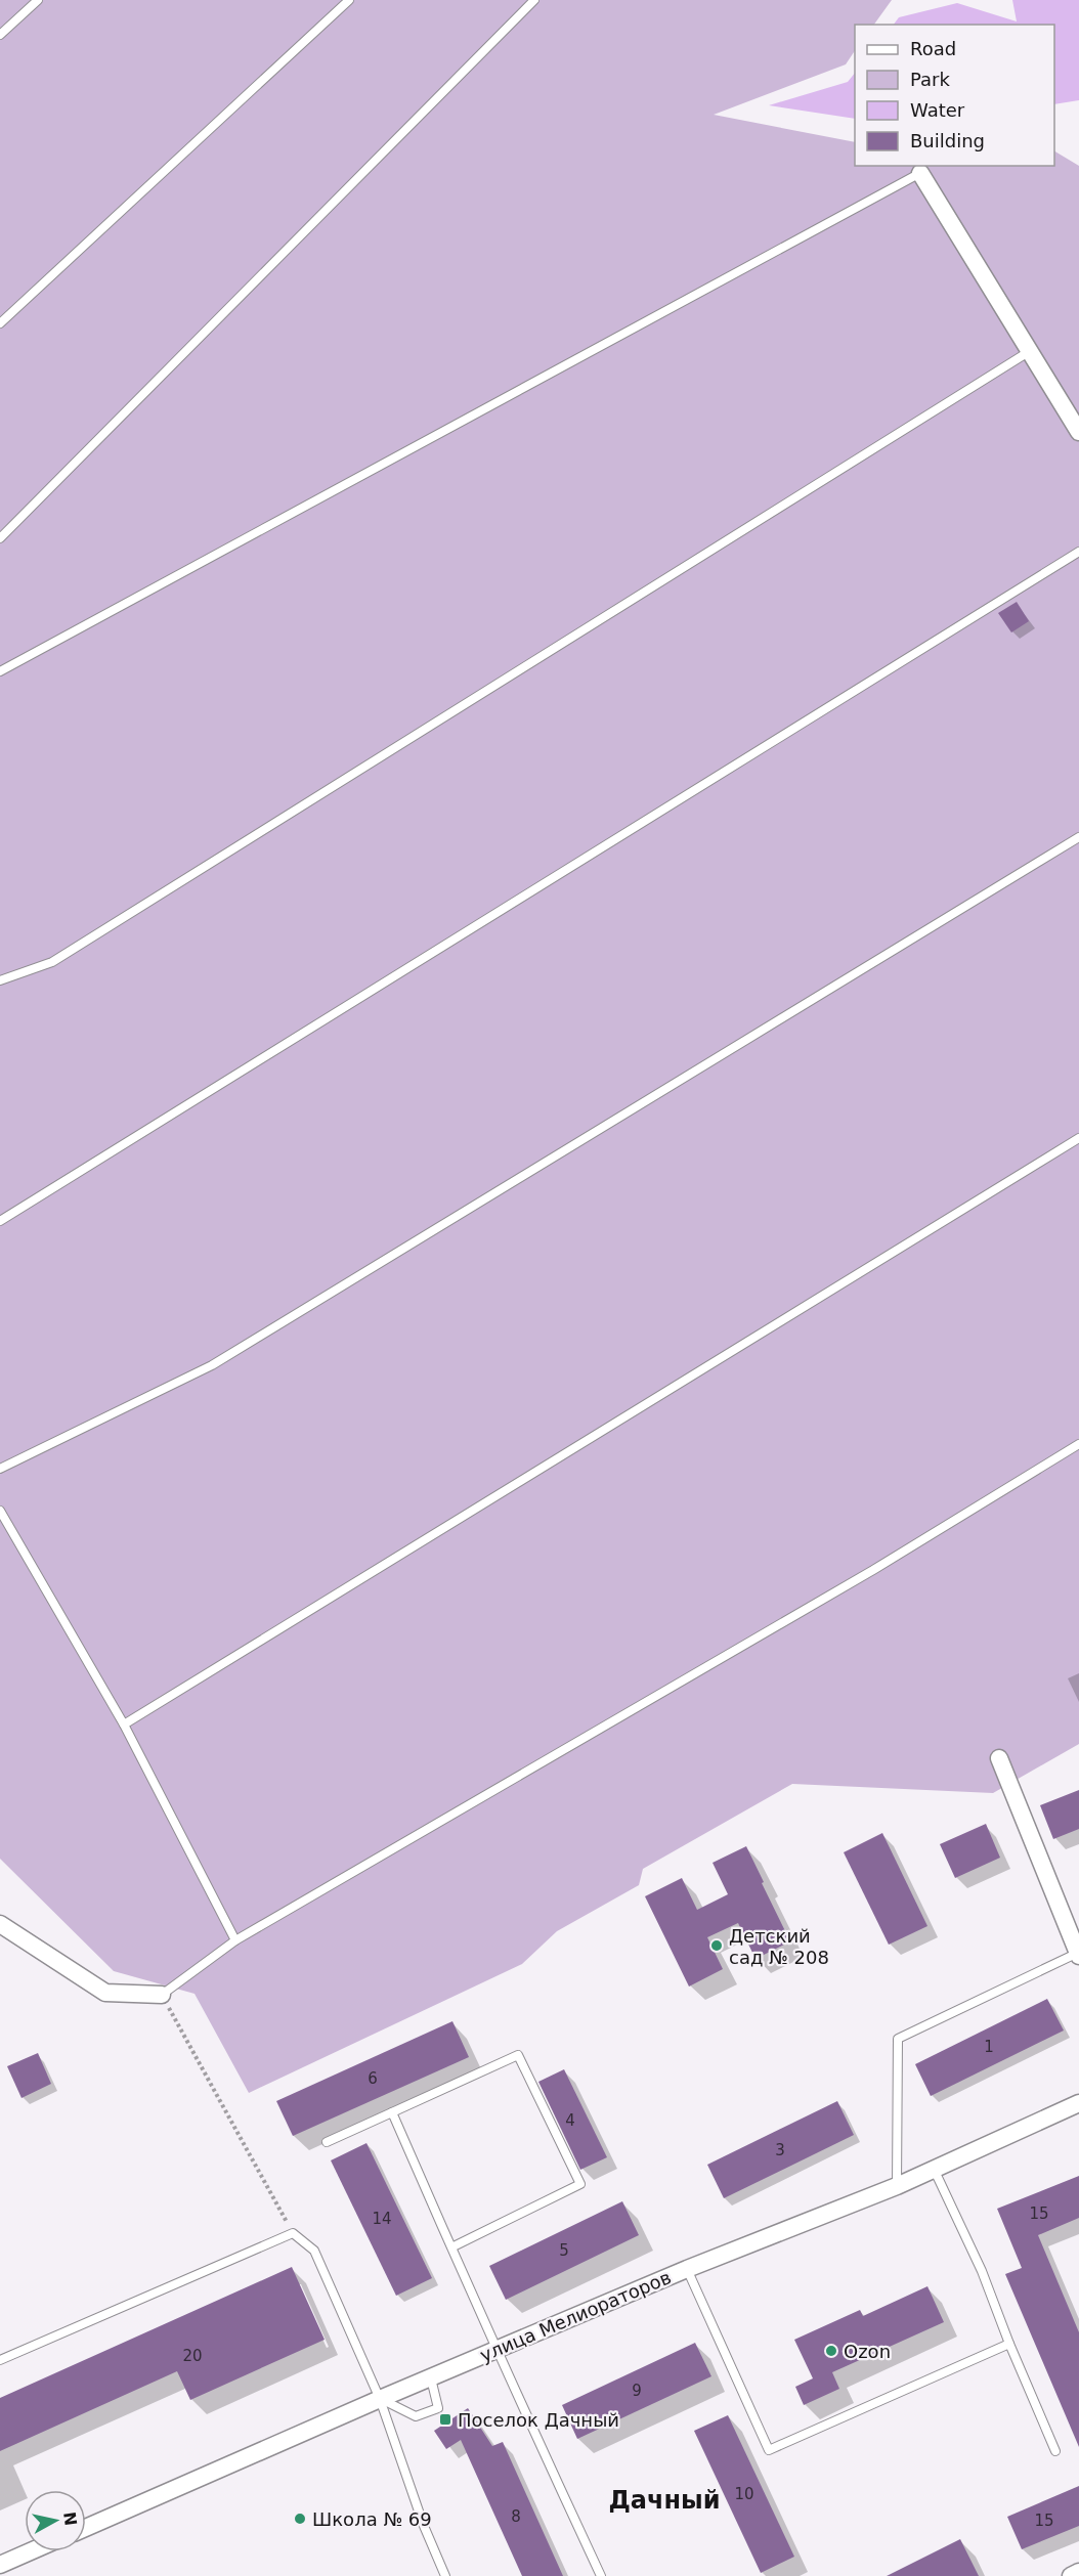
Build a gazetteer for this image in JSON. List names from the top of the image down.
{
  "streets": {
    "street": ["улица Мелиораторов"]
  },
  "districts": ["Дачный"],
  "places": {
    "other": ["Детский сад № 208", "Ozon", "Школа № 69"],
    "transit": ["Поселок Дачный"]
  },
  "house_numbers": [
    "1",
    "6",
    "4",
    "3",
    "15",
    "14",
    "5",
    "20",
    "9",
    "10",
    "8",
    "15"
  ],
  "legend": [
    "Road",
    "Park",
    "Water",
    "Building"
  ],
  "north": "right"
}
